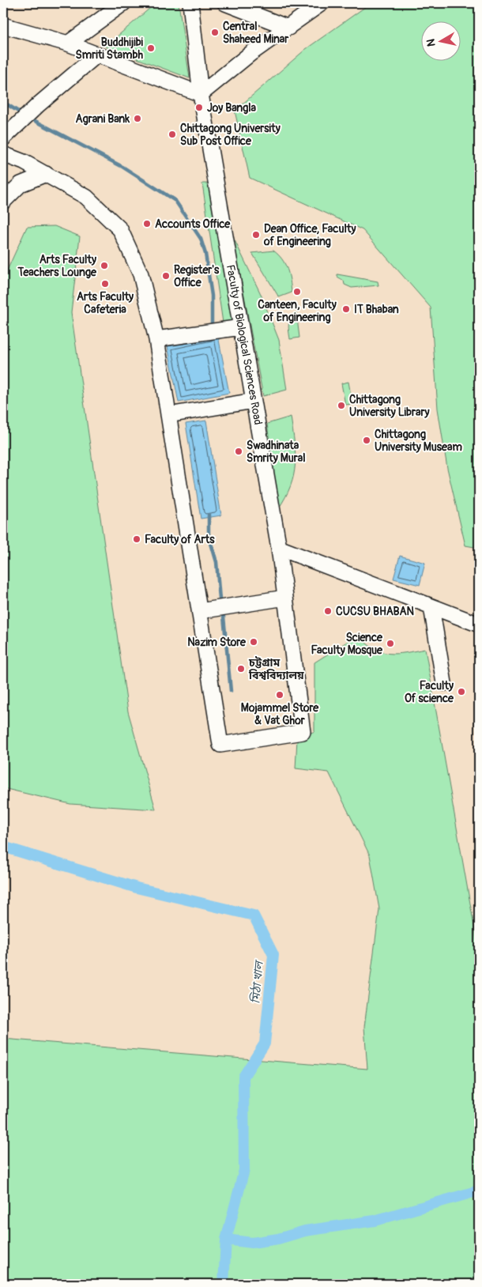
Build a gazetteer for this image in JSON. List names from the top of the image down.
{
  "streets": {
    "street": ["Faculty of Biological Sciences Road"]
  },
  "water": ["মিঠা খাল"],
  "places": [
    "Central Shaheed Minar",
    "Buddhijibi Smriti Stambh",
    "Joy Bangla",
    "Agrani Bank",
    "Chittagong University Sub Post Office",
    "Accounts Office",
    "Dean Office, Faculty of Engineering",
    "Arts Faculty Teachers Lounge",
    "Register's Office",
    "Arts Faculty Cafeteria",
    "Canteen, Faculty of Engineering",
    "IT Bhaban",
    "Chittagong University Library",
    "Chittagong University Museam",
    "Swadhinata Smrity Mural",
    "Faculty of Arts",
    "CUCSU BHABAN",
    "Nazim Store",
    "Science Faculty Mosque",
    "চট্টগ্রাম বিশ্ববিদ্যালয়",
    "Faculty Of science",
    "Mojammel Store & Vat Ghor"
  ],
  "north": "left"
}
